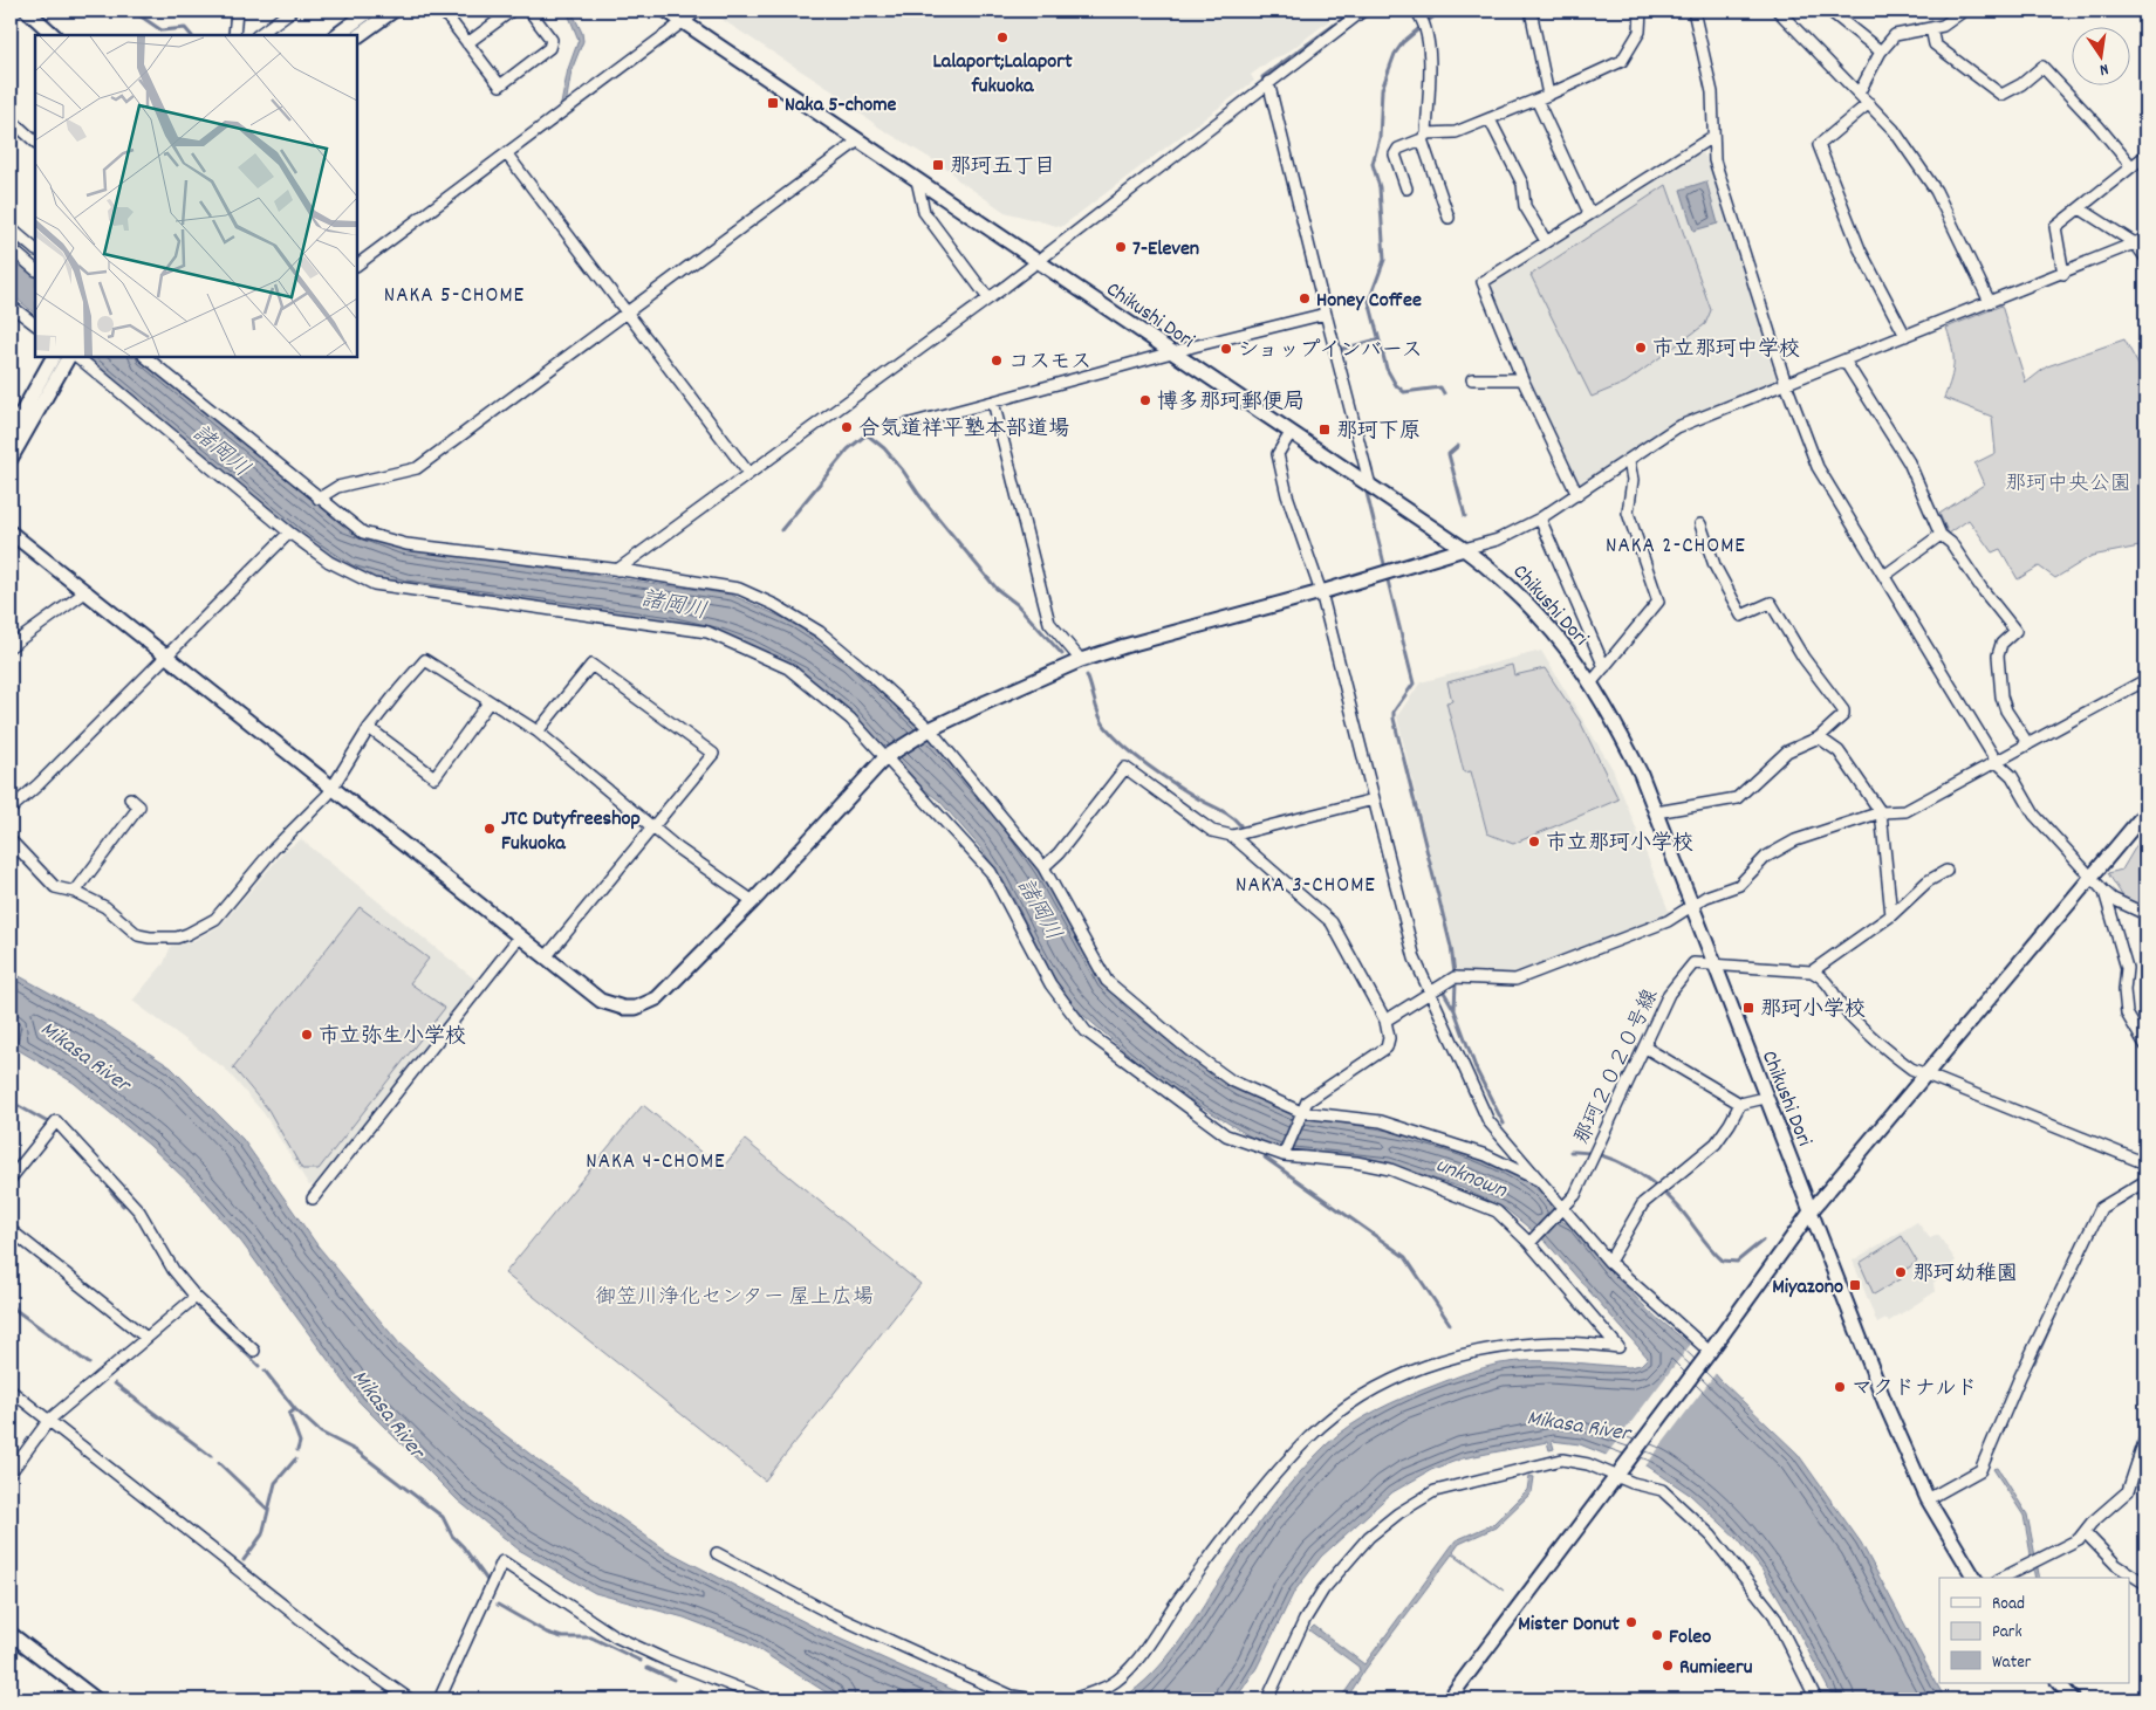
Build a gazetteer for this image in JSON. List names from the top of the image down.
{
  "streets": {
    "street": ["Chikushi Dori", "那珂２０２０号線"]
  },
  "crossings": [
    ["Chikushi Dori", "那珂２０２０号線"]
  ],
  "districts": [
    "NAKA 5-CHOME",
    "NAKA 2-CHOME",
    "NAKA 3-CHOME",
    "NAKA 4-CHOME"
  ],
  "water": ["諸岡川", "Mikasa River", "unknown"],
  "parks": ["那珂中央公園", "御笠川浄化センター 屋上広場"],
  "places": {
    "other": [
      "Lalaport;Lalaport fukuoka",
      "7-Eleven",
      "Honey Coffee",
      "市立那珂中学校",
      "ショップインバース",
      "コスモス",
      "博多那珂郵便局",
      "合気道祥平塾本部道場",
      "JTC Dutyfreeshop Fukuoka",
      "市立那珂小学校",
      "市立弥生小学校",
      "那珂幼稚園",
      "マクドナルド",
      "Mister Donut",
      "Foleo",
      "Rumieeru"
    ],
    "transit": [
      "Naka 5-chome",
      "那珂五丁目",
      "那珂下原",
      "那珂小学校",
      "Miyazono"
    ]
  },
  "legend": ["Road", "Park", "Water"],
  "north": "bottom"
}
